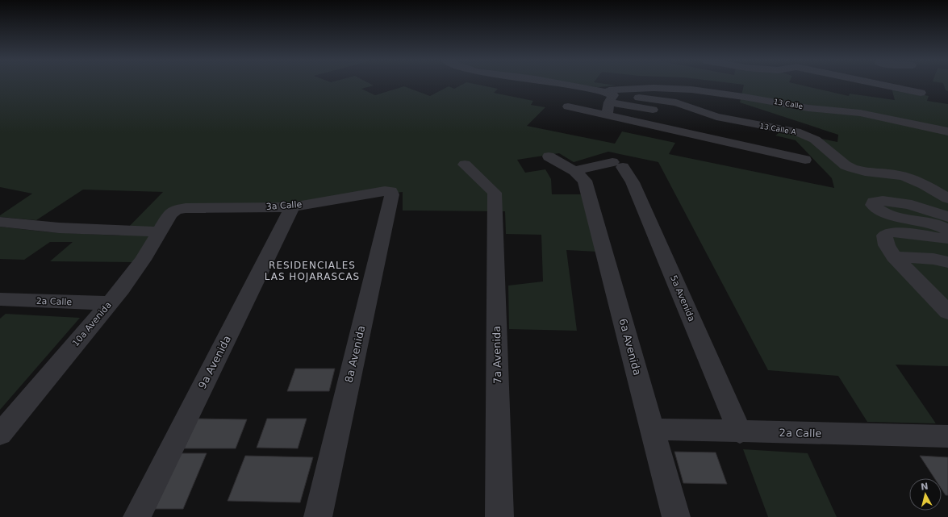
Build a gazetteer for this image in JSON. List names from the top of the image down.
{
  "streets": {
    "street": [
      "13 Calle",
      "13 Calle A",
      "3a Calle",
      "5a Avenida",
      "2a Calle",
      "10a Avenida",
      "6a Avenida",
      "8a Avenida",
      "7a Avenida",
      "9a Avenida"
    ]
  },
  "crossings": [
    ["13 Calle", "13 Calle A"],
    ["3a Calle", "10a Avenida"],
    ["3a Calle", "8a Avenida"],
    ["3a Calle", "9a Avenida"],
    ["5a Avenida", "2a Calle"],
    ["5a Avenida", "6a Avenida"],
    ["2a Calle", "10a Avenida"],
    ["2a Calle", "6a Avenida"]
  ],
  "districts": ["RESIDENCIALES LAS HOJARASCAS"],
  "north": "top"
}
